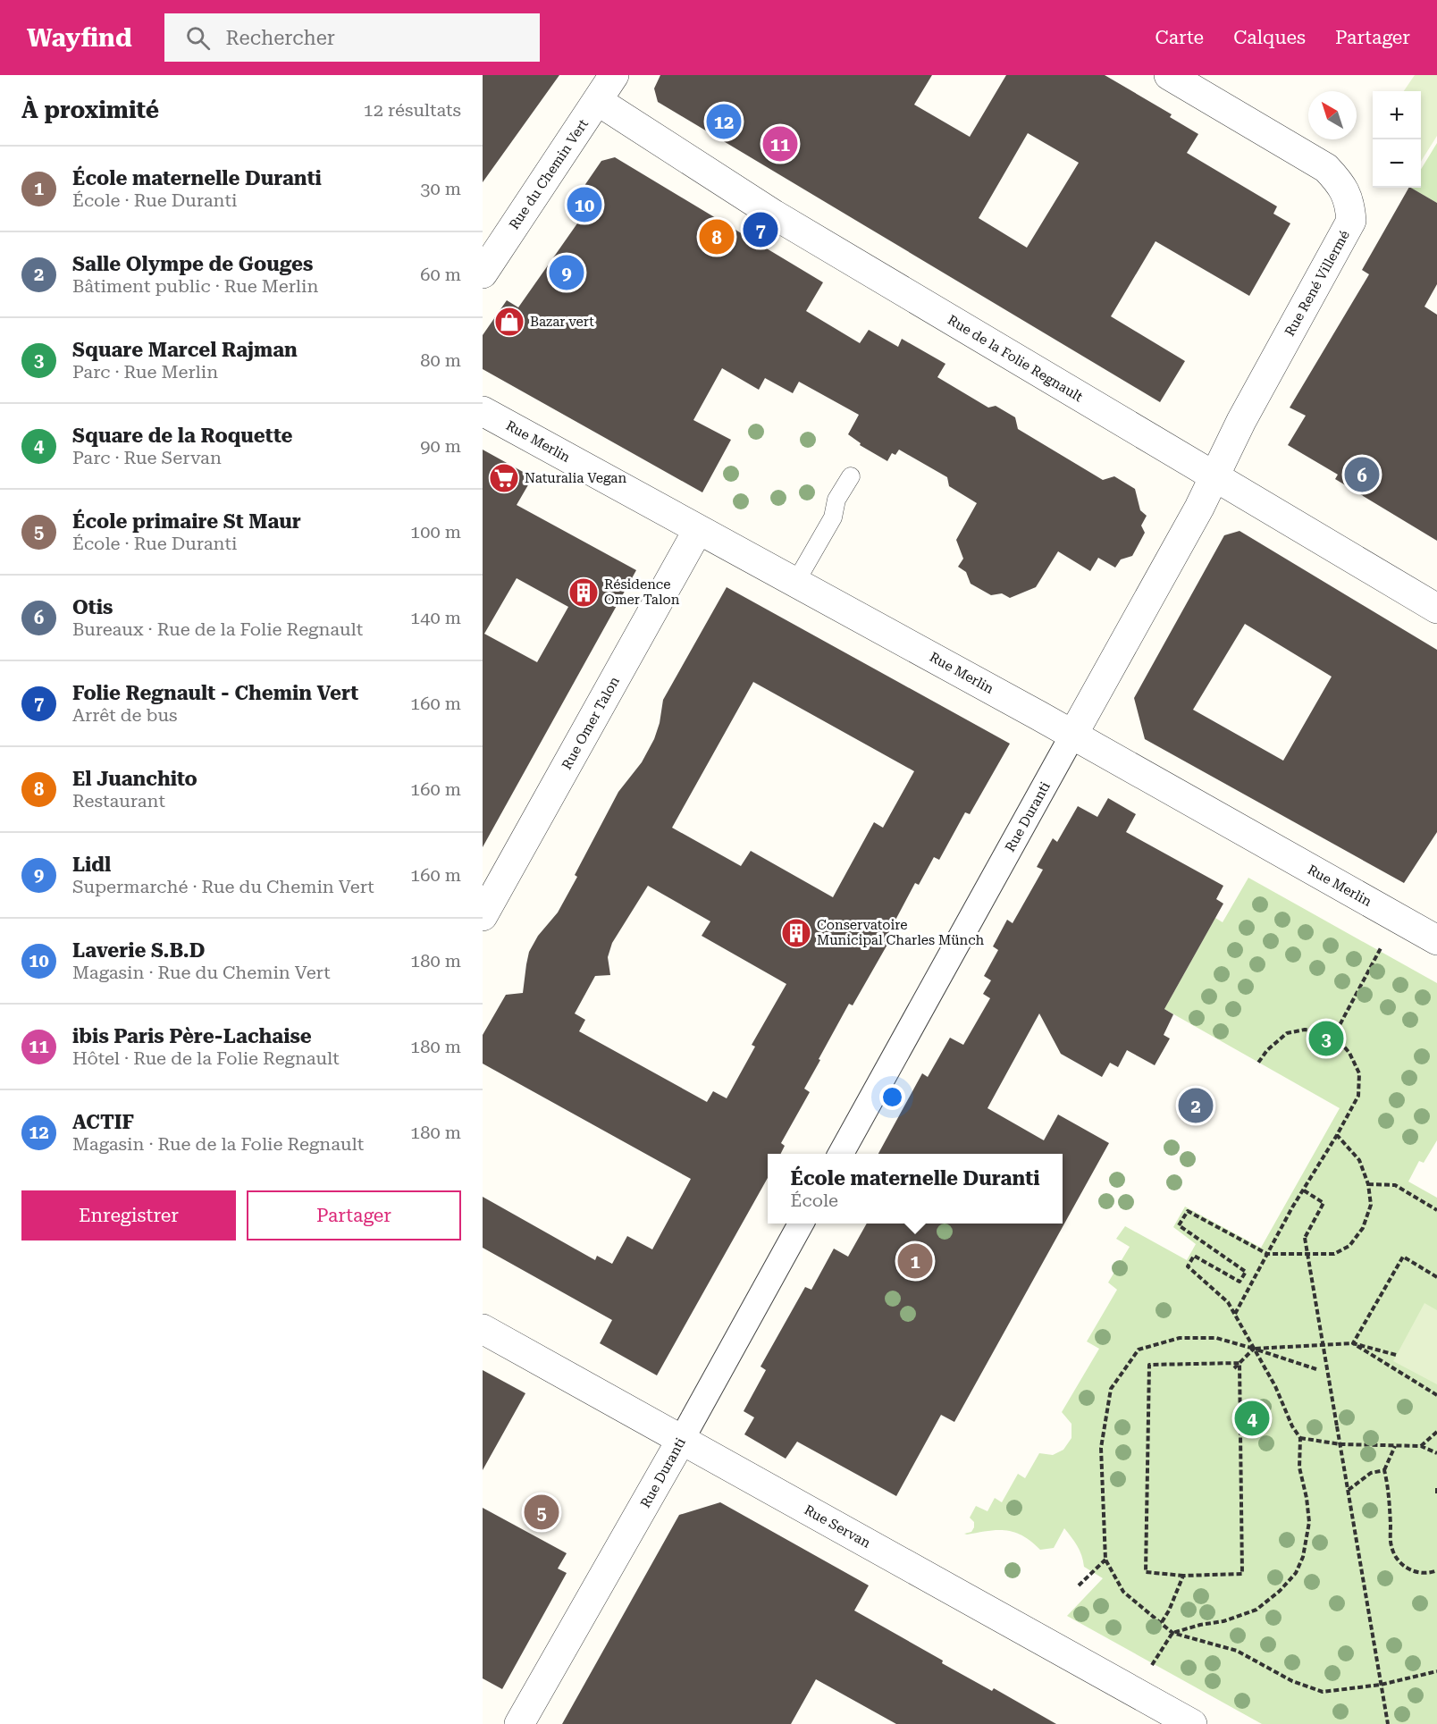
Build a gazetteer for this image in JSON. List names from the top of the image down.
{
  "streets": {
    "street": [
      "Rue du Chemin Vert",
      "Rue René Villermé",
      "Rue de la Folie Regnault",
      "Rue Merlin",
      "Rue Omer Talon",
      "Rue Duranti",
      "Rue Servan"
    ]
  },
  "crossings": [
    ["Rue du Chemin Vert", "Rue de la Folie Regnault"],
    ["Rue René Villermé", "Rue de la Folie Regnault"],
    ["Rue René Villermé", "Rue Duranti"],
    ["Rue de la Folie Regnault", "Rue Duranti"],
    ["Rue Merlin", "Rue Omer Talon"],
    ["Rue Merlin", "Rue Duranti"],
    ["Rue Duranti", "Rue Servan"]
  ],
  "places": {
    "shop": ["Bazar vert"],
    "supermarket": ["Naturalia Vegan"],
    "building": ["Résidence Omer Talon", "Conservatoire Municipal Charles Münch"]
  },
  "north": "top left",
  "page": {
    "header": "Wayfind",
    "search": "Rechercher",
    "nav": ["Carte", "Calques", "Partager"],
    "heading": ["À proximité", "12 résultats"],
    "map_buttons": ["+", "−"],
    "pins": [
      "12",
      "11",
      "10",
      "7",
      "8",
      "9",
      "6",
      "3",
      "2",
      "1",
      "4",
      "5"
    ],
    "list": [
      {
        "mark": "1",
        "name": "École maternelle Duranti",
        "note": "École · Rue Duranti",
        "value": "30 m"
      },
      {
        "mark": "2",
        "name": "Salle Olympe de Gouges",
        "note": "Bâtiment public · Rue Merlin",
        "value": "60 m"
      },
      {
        "mark": "3",
        "name": "Square Marcel Rajman",
        "note": "Parc · Rue Merlin",
        "value": "80 m"
      },
      {
        "mark": "4",
        "name": "Square de la Roquette",
        "note": "Parc · Rue Servan",
        "value": "90 m"
      },
      {
        "mark": "5",
        "name": "École primaire St Maur",
        "note": "École · Rue Duranti",
        "value": "100 m"
      },
      {
        "mark": "6",
        "name": "Otis",
        "note": "Bureaux · Rue de la Folie Regnault",
        "value": "140 m"
      },
      {
        "mark": "7",
        "name": "Folie Regnault - Chemin Vert",
        "note": "Arrêt de bus",
        "value": "160 m"
      },
      {
        "mark": "8",
        "name": "El Juanchito",
        "note": "Restaurant",
        "value": "160 m"
      },
      {
        "mark": "9",
        "name": "Lidl",
        "note": "Supermarché · Rue du Chemin Vert",
        "value": "160 m"
      },
      {
        "mark": "10",
        "name": "Laverie S.B.D",
        "note": "Magasin · Rue du Chemin Vert",
        "value": "180 m"
      },
      {
        "mark": "11",
        "name": "ibis Paris Père-Lachaise",
        "note": "Hôtel · Rue de la Folie Regnault",
        "value": "180 m"
      },
      {
        "mark": "12",
        "name": "ACTIF",
        "note": "Magasin · Rue de la Folie Regnault",
        "value": "180 m"
      }
    ],
    "popup": ["École maternelle Duranti", "École"],
    "buttons": ["Enregistrer", "Partager"]
  }
}
